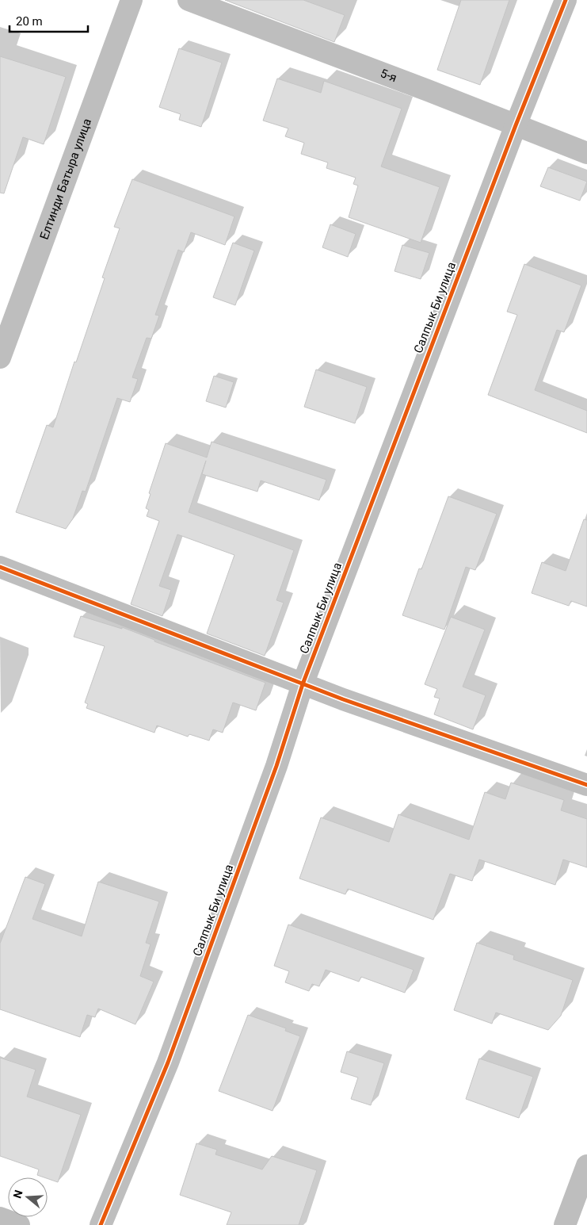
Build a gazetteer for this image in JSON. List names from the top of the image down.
{
  "streets": {
    "street": ["5-я", "Елтинди Батыра улица", "Салпык Би улица"]
  },
  "crossings": [
    ["5-я", "Салпык Би улица"]
  ],
  "scale_bar": "20 m",
  "north": "left"
}
